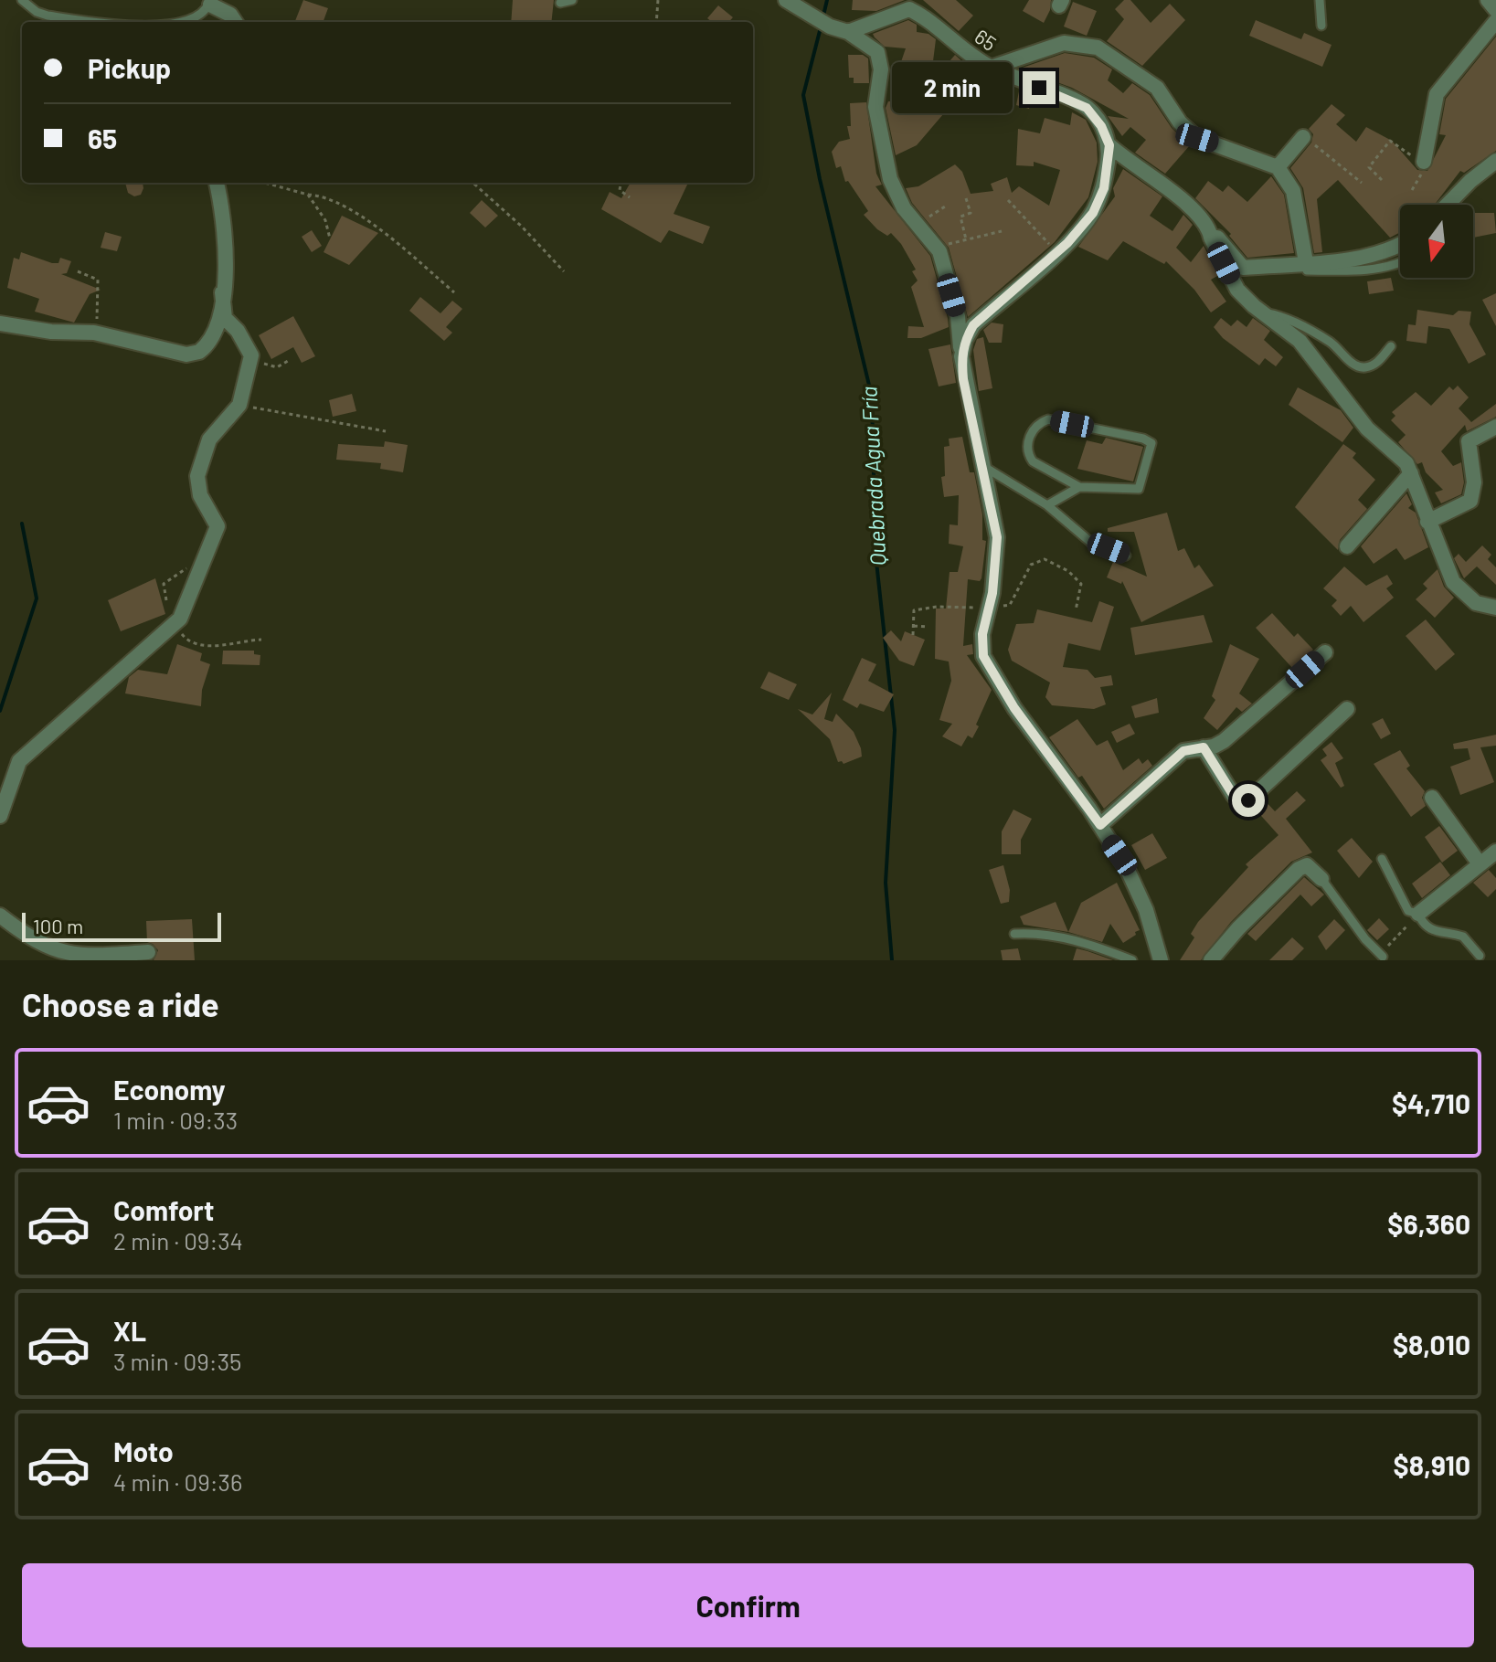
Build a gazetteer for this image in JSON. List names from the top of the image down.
{
  "streets": {
    "street": ["65"]
  },
  "water": ["Quebrada Agua Fría"],
  "scale_bar": "100 m",
  "north": "bottom",
  "page": {
    "banner": ["Pickup", "65"],
    "bubble": "2 min",
    "scale": "100 m",
    "heading": "Choose a ride",
    "list": [
      {
        "name": "Economy",
        "note": "1 min · 09:33",
        "value": "$4,710"
      },
      {
        "name": "Comfort",
        "note": "2 min · 09:34",
        "value": "$6,360"
      },
      {
        "name": "XL",
        "note": "3 min · 09:35",
        "value": "$8,010"
      },
      {
        "name": "Moto",
        "note": "4 min · 09:36",
        "value": "$8,910"
      }
    ],
    "buttons": "Confirm"
  }
}
